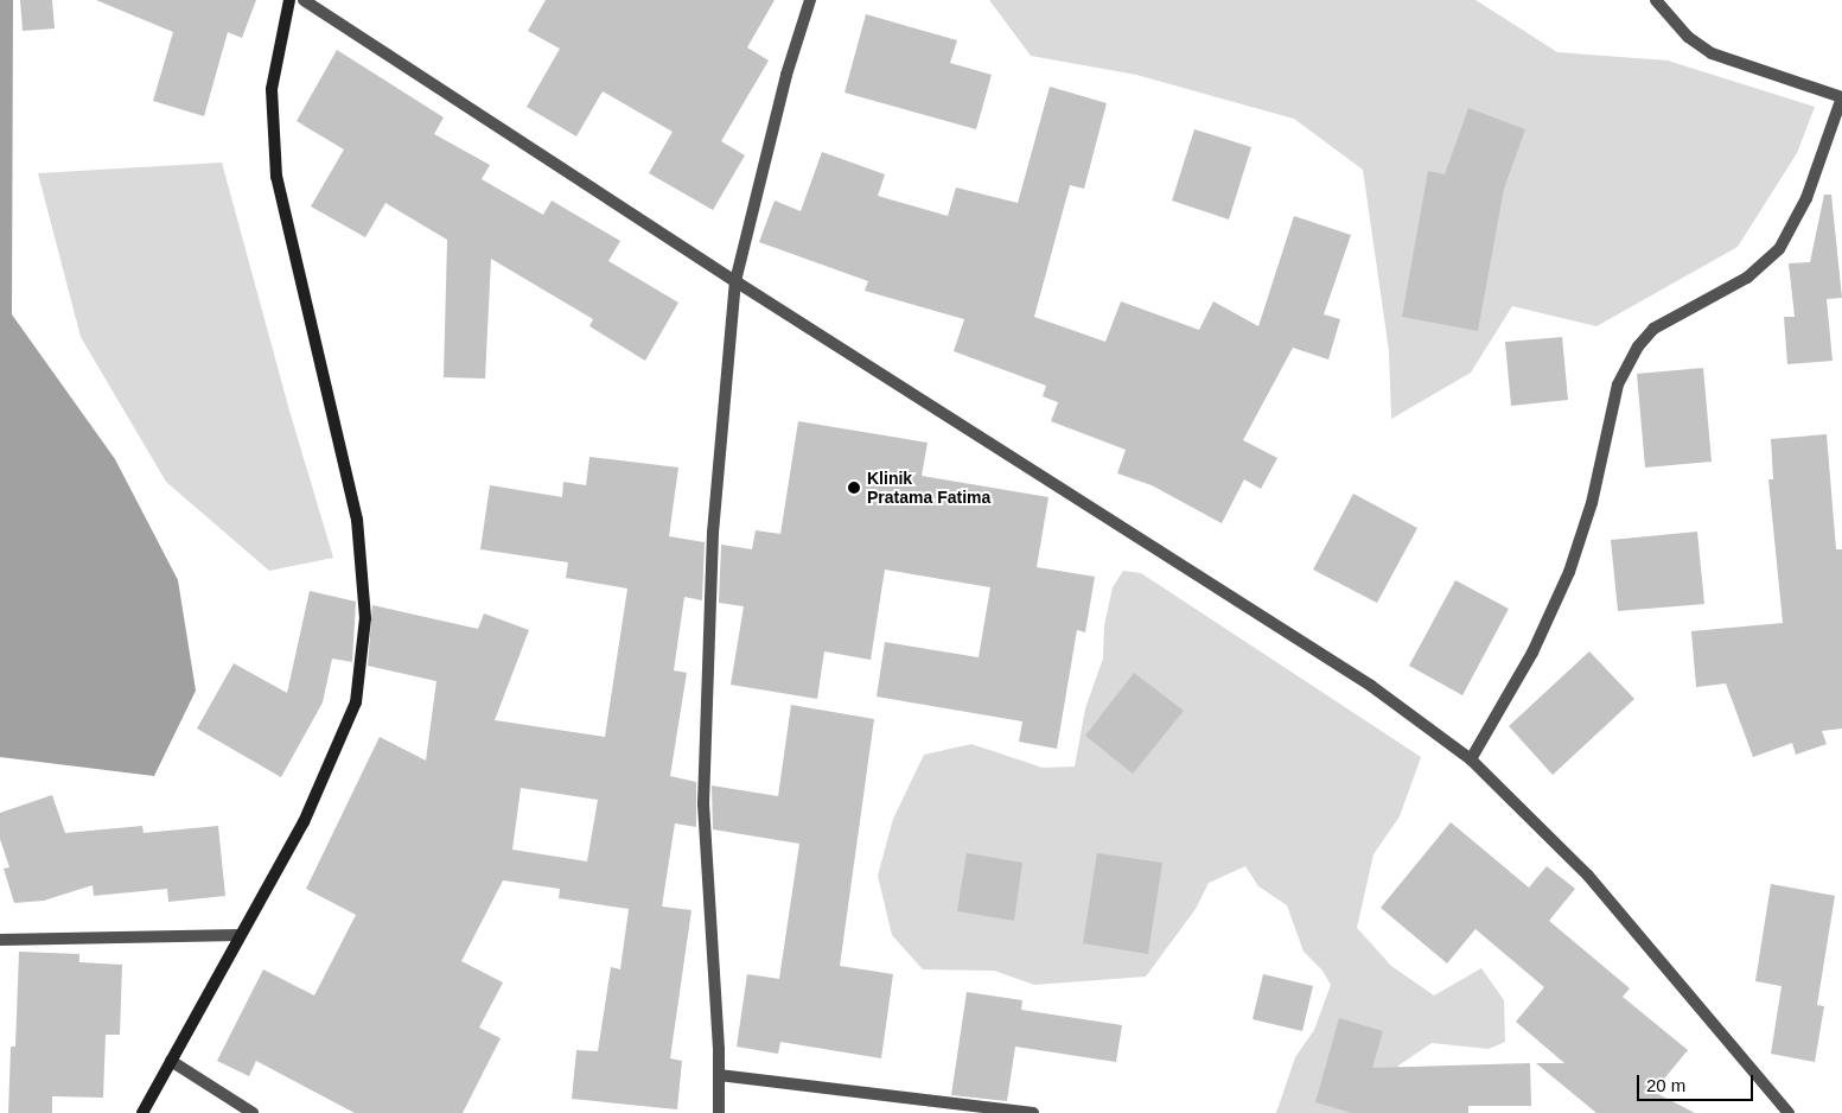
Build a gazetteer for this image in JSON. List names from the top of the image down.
{
  "places": ["Klinik Pratama Fatima"],
  "scale_bar": "20 m"
}
